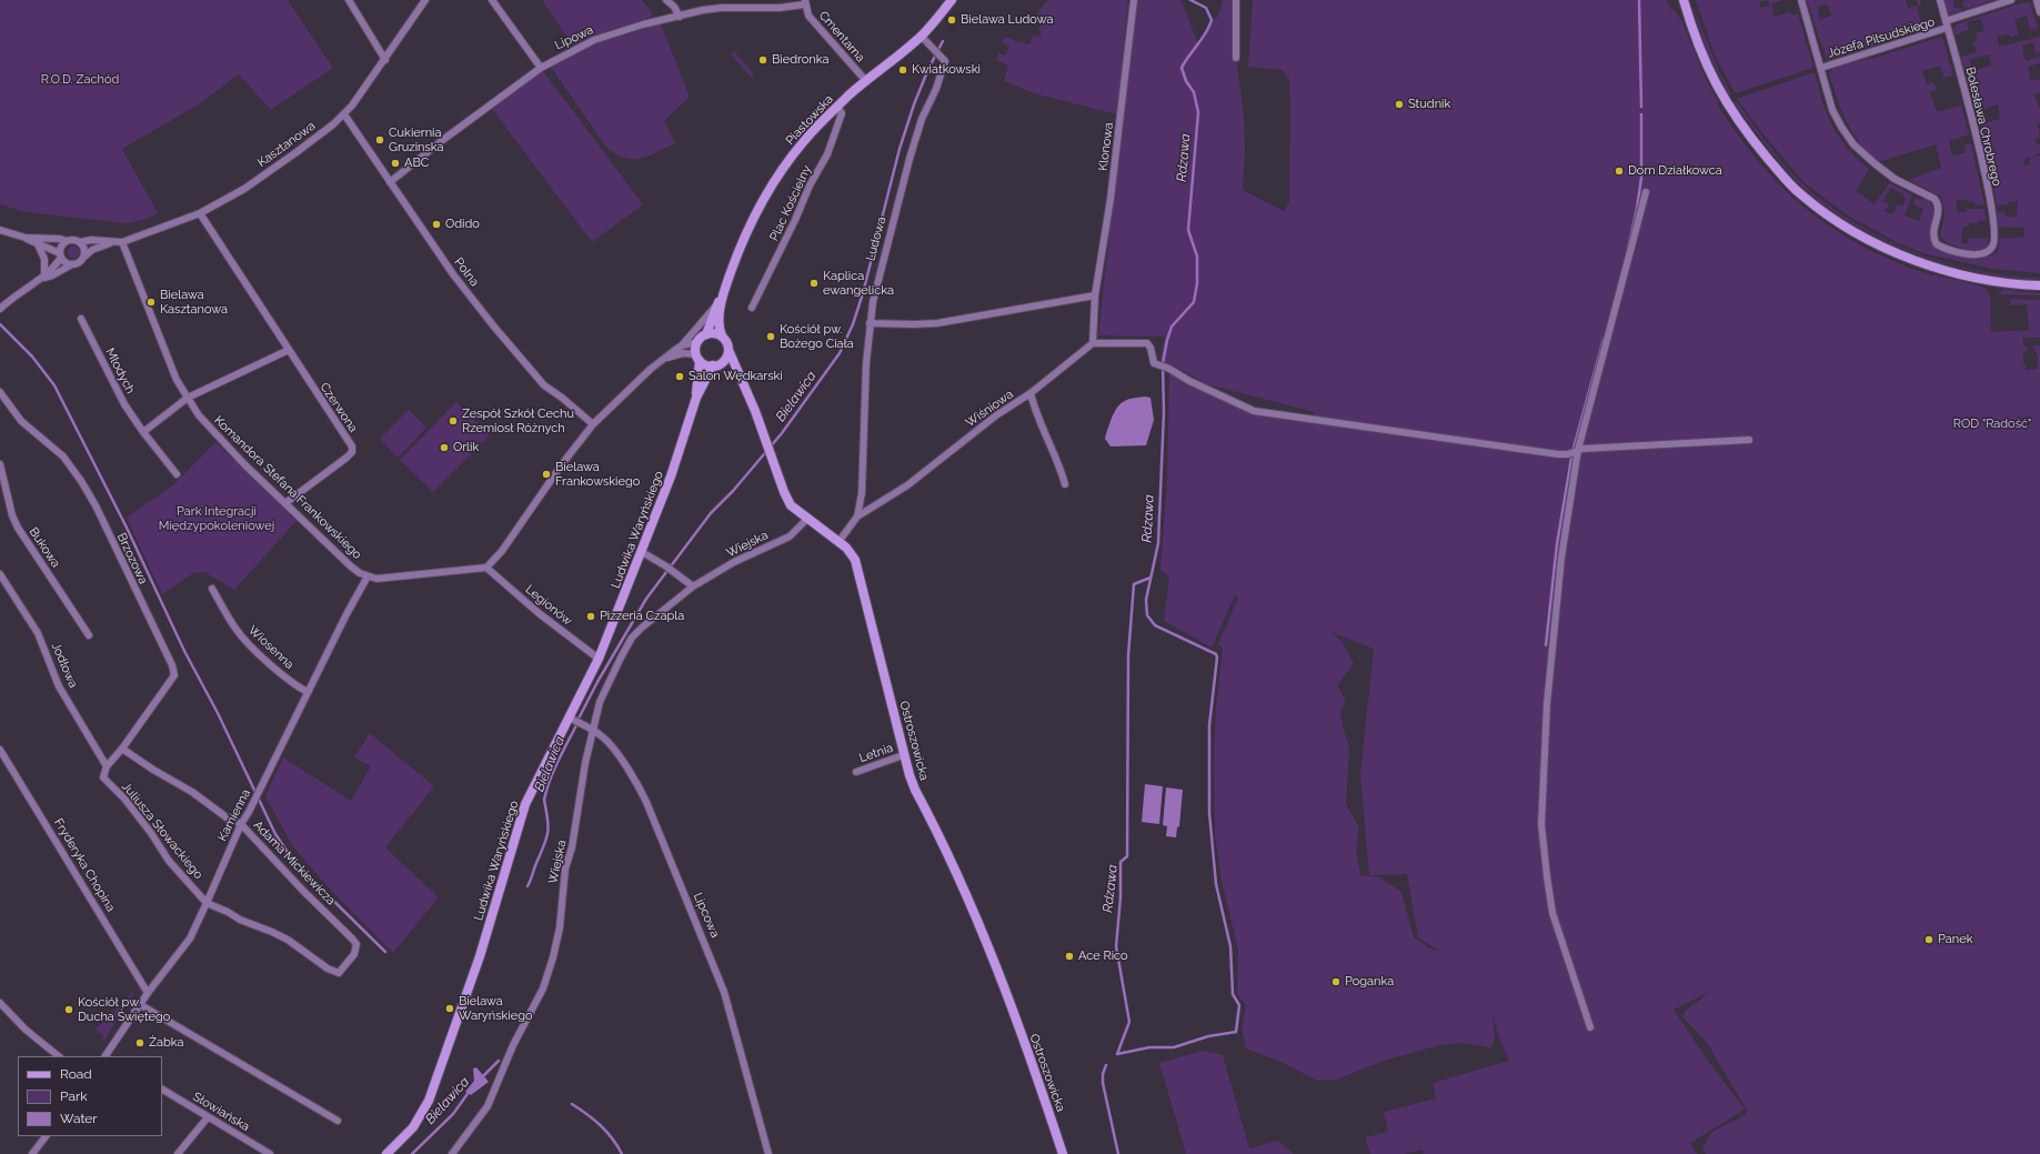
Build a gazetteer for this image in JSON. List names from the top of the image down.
{
  "streets": {
    "main road": ["Piastowska", "Ludwika Waryńskiego", "Ostroszowicka"],
    "street": [
      "Cmentarna",
      "Lipowa",
      "Józefa Piłsudskiego",
      "Bolesława Chrobrego",
      "Kasztanowa",
      "Klonowa",
      "Plac Kościelny",
      "Ludowa",
      "Polna",
      "Młodych",
      "Czerwona",
      "Wiśniowa",
      "Komandora Stefana Frankowskiego",
      "Wiejska",
      "Bukowa",
      "Brzozowa",
      "Legionów",
      "Wiosenna",
      "Jodłowa",
      "Letnia",
      "Kamienna",
      "Juliusza Słowackiego",
      "Adama Mickiewicza",
      "Fryderyka Chopina",
      "Lipcowa",
      "Słowiańska"
    ]
  },
  "crossings": [
    ["Cmentarna", "Lipowa"],
    ["Cmentarna", "Piastowska"],
    ["Lipowa", "Polna"],
    ["Józefa Piłsudskiego", "Bolesława Chrobrego"],
    ["Piastowska", "Plac Kościelny"],
    ["Piastowska", "Ludowa"],
    ["Piastowska", "Ludwika Waryńskiego"],
    ["Piastowska", "Ostroszowicka"],
    ["Kasztanowa", "Polna"],
    ["Kasztanowa", "Czerwona"],
    ["Kasztanowa", "Komandora Stefana Frankowskiego"],
    ["Klonowa", "Wiśniowa"],
    ["Ludowa", "Wiśniowa"],
    ["Czerwona", "Komandora Stefana Frankowskiego"],
    ["Wiśniowa", "Ostroszowicka"],
    ["Komandora Stefana Frankowskiego", "Legionów"],
    ["Komandora Stefana Frankowskiego", "Kamienna"],
    ["Ludwika Waryńskiego", "Legionów"],
    ["Ludwika Waryńskiego", "Ostroszowicka"],
    ["Ludwika Waryńskiego", "Lipcowa"],
    ["Wiejska", "Ostroszowicka"],
    ["Wiejska", "Lipcowa"],
    ["Brzozowa", "Adama Mickiewicza"],
    ["Wiosenna", "Kamienna"],
    ["Jodłowa", "Juliusza Słowackiego"],
    ["Ostroszowicka", "Letnia"],
    ["Kamienna", "Juliusza Słowackiego"],
    ["Kamienna", "Adama Mickiewicza"],
    ["Kamienna", "Fryderyka Chopina"],
    ["Juliusza Słowackiego", "Adama Mickiewicza"]
  ],
  "water": ["Rdzawa", "Bielawica"],
  "parks": ["R.O.D. Zachód", "ROD \"Radość\"", "Park Integracji Międzypokoleniowej"],
  "places": [
    "Bielawa Ludowa",
    "Biedronka",
    "Kwiatkowski",
    "Studnik",
    "Cukiernia Gruzinska",
    "ABC",
    "Dom Działkowca",
    "Odido",
    "Kaplica ewangelicka",
    "Bielawa Kasztanowa",
    "Kościół pw. Bożego Ciała",
    "Salon Wędkarski",
    "Zespół Szkół Cechu Rzemiosł Różnych",
    "Orlik",
    "Bielawa Frankowskiego",
    "Pizzeria Czapla",
    "Panek",
    "Ace Rico",
    "Poganka",
    "Bielawa Waryńskiego",
    "Kościół pw. Ducha Świętego",
    "Żabka"
  ],
  "legend": ["Road", "Park", "Water"]
}
